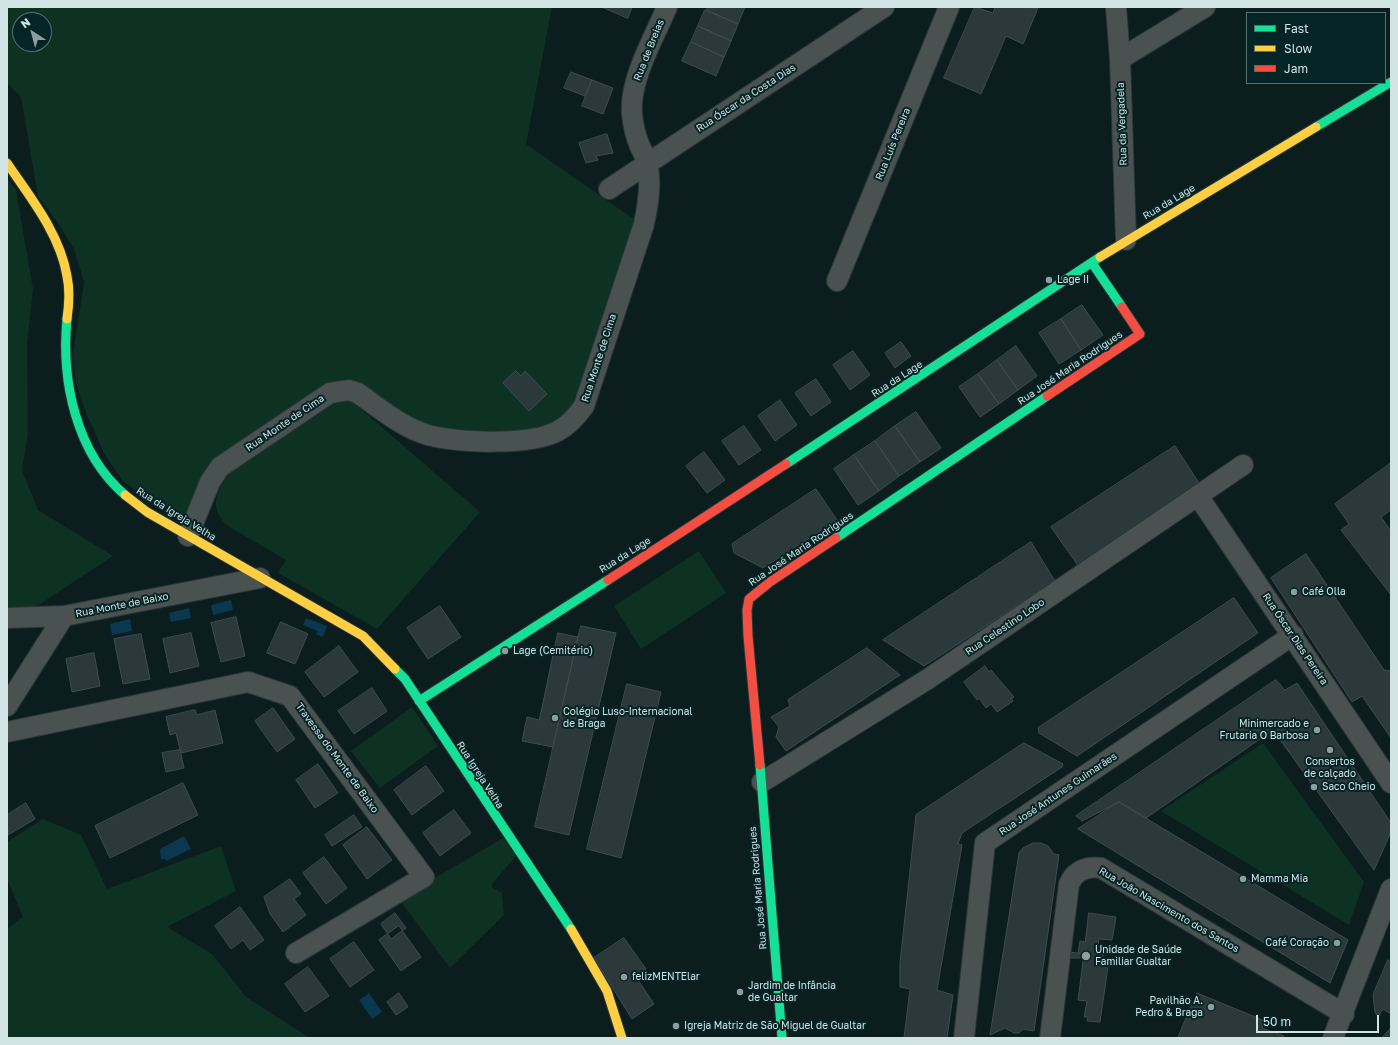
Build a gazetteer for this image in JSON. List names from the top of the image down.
{
  "streets": {
    "street": [
      "Rua de Breias",
      "Rua Óscar da Costa Dias",
      "Rua da Vergadela",
      "Rua Luís Pereira",
      "Rua da Lage",
      "Rua Monte de Cima",
      "Rua José Maria Rodrigues",
      "Rua da Igreja Velha",
      "Rua Monte de Baixo",
      "Rua Celestino Lobo",
      "Rua Óscar Dias Pereira",
      "Travessa do Monte de Baixo",
      "Rua Igreja Velha",
      "Rua José Antunes Guimarães",
      "Rua João Nascimento dos Santos"
    ]
  },
  "crossings": [
    ["Rua de Breias", "Rua Óscar da Costa Dias"],
    ["Rua de Breias", "Rua Monte de Cima"],
    ["Rua Óscar da Costa Dias", "Rua Monte de Cima"],
    ["Rua da Vergadela", "Rua da Lage"],
    ["Rua da Lage", "Rua José Maria Rodrigues"],
    ["Rua da Lage", "Rua Igreja Velha"],
    ["Rua Monte de Cima", "Rua da Igreja Velha"],
    ["Rua José Maria Rodrigues", "Rua Celestino Lobo"],
    ["Rua da Igreja Velha", "Rua Monte de Baixo"],
    ["Rua da Igreja Velha", "Rua Igreja Velha"],
    ["Rua Monte de Baixo", "Rua Igreja Velha"],
    ["Rua Celestino Lobo", "Rua Óscar Dias Pereira"],
    ["Rua Óscar Dias Pereira", "Rua José Antunes Guimarães"]
  ],
  "places": [
    "Lage II",
    "Café Olla",
    "Lage (Cemitério)",
    "Colégio Luso-Internacional de Braga",
    "Minimercado e Frutaria O Barbosa",
    "Consertos de calçado",
    "Saco Cheio",
    "Mamma Mia",
    "Café Coração",
    "Unidade de Saúde Familiar Gualtar",
    "felizMENTElar",
    "Jardim de Infância de Gualtar",
    "Pavilhão A. Pedro & Braga",
    "Igreja Matriz de São Miguel de Gualtar"
  ],
  "legend": ["Fast", "Slow", "Jam"],
  "scale_bar": "50 m",
  "north": "top left"
}
